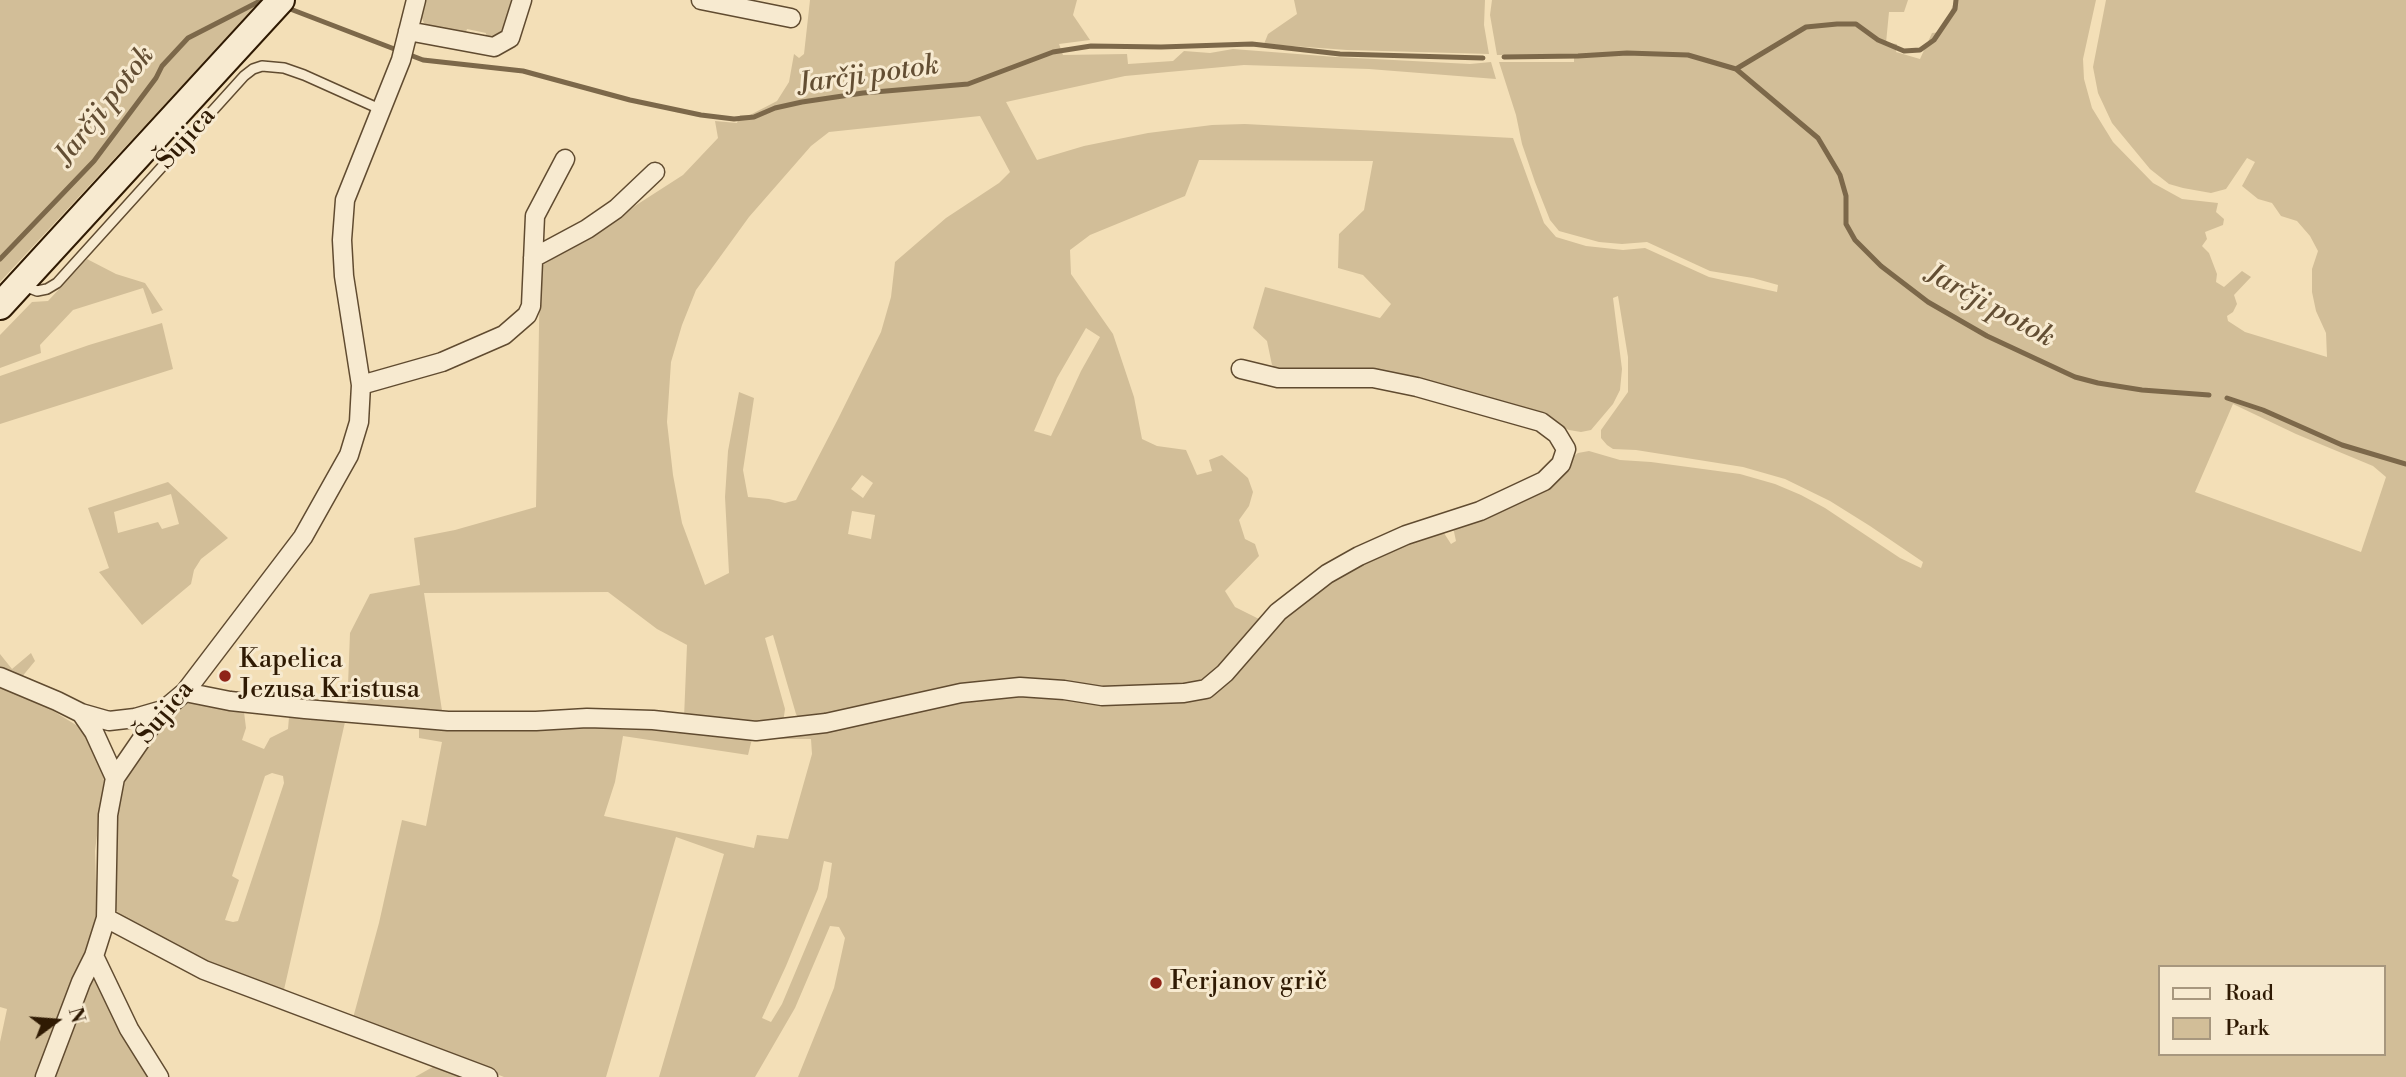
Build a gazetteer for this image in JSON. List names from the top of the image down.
{
  "streets": {
    "street": ["Šujica"]
  },
  "water": ["Jarčji potok"],
  "places": ["Kapelica Jezusa Kristusa", "Ferjanov grič"],
  "legend": ["Road", "Park"],
  "north": "right"
}
